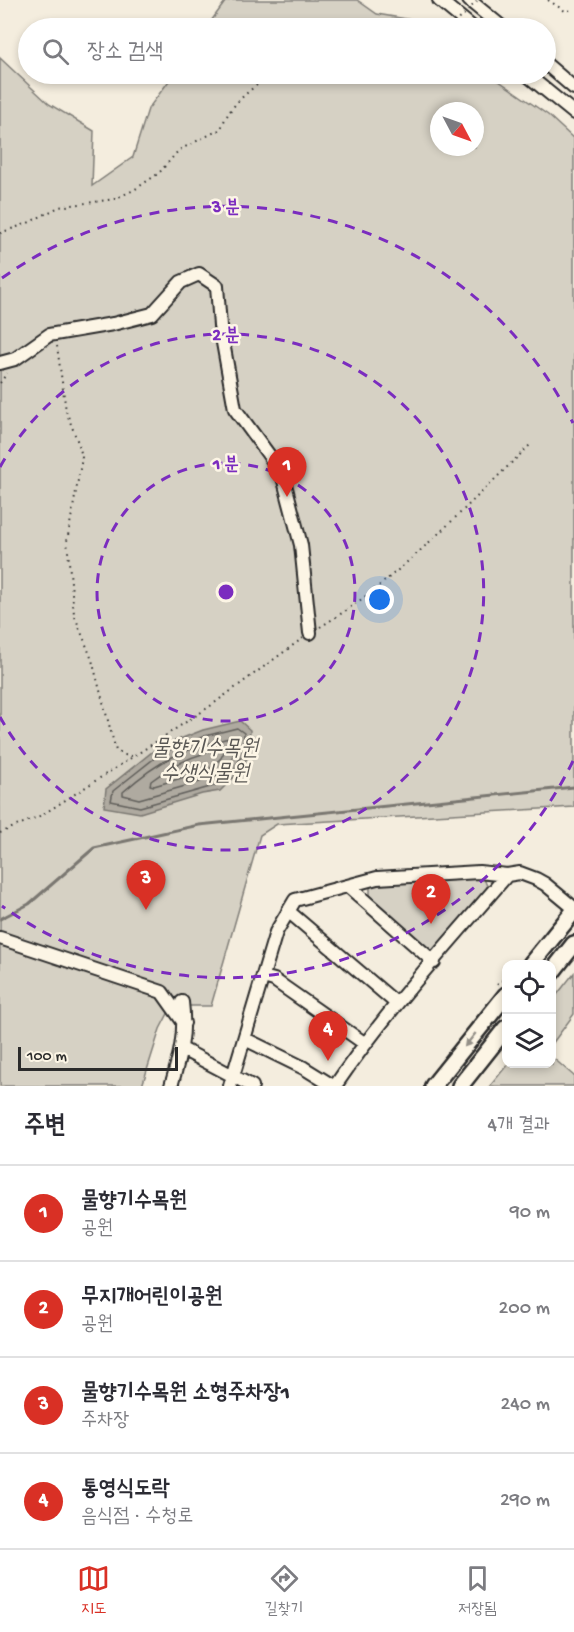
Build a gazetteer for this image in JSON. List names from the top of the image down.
{
  "water": ["물향기수목원 수생식물원"],
  "scale_bar": "100 m",
  "north": "bottom right",
  "page": {
    "search": "장소 검색",
    "pins": [
      "1",
      "3",
      "2",
      "4"
    ],
    "scale": "100 m",
    "heading": ["주변", "4개 결과"],
    "list": [
      {
        "mark": "1",
        "name": "물향기수목원",
        "note": "공원",
        "value": "90 m"
      },
      {
        "mark": "2",
        "name": "무지개어린이공원",
        "note": "공원",
        "value": "200 m"
      },
      {
        "mark": "3",
        "name": "물향기수목원 소형주차장1",
        "note": "주차장",
        "value": "240 m"
      },
      {
        "mark": "4",
        "name": "통영식도락",
        "note": "음식점 · 수청로",
        "value": "290 m"
      }
    ],
    "nav": ["지도", "길찾기", "저장됨"]
  },
  "rings": ["3 분", "2 분", "1 분"]
}
